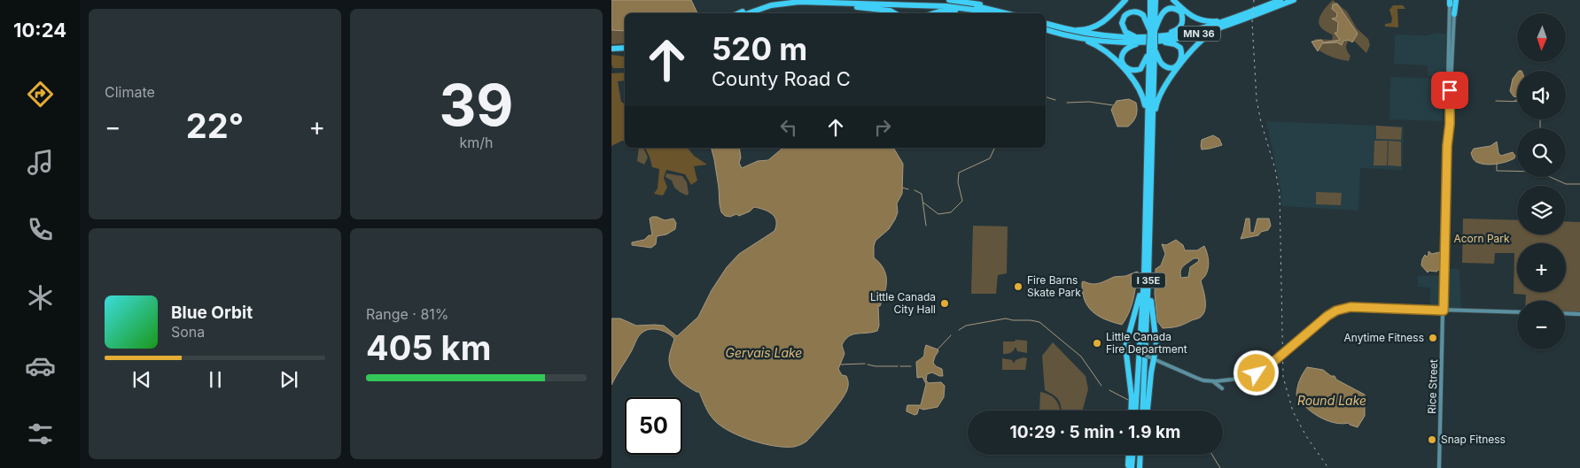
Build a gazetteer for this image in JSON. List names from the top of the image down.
{
  "streets": {
    "highway": ["MN 36", "I 35E"],
    "main road": ["Rice Street"]
  },
  "water": ["Gervais Lake", "Round Lake"],
  "parks": ["Acorn Park"],
  "places": [
    "Fire Barns Skate Park",
    "Little Canada City Hall",
    "Anytime Fitness",
    "Little Canada Fire Department",
    "Snap Fitness"
  ],
  "north": "bottom",
  "page": {
    "tabs": "10:24",
    "tile": [
      "Climate",
      ["39", "km/h"],
      ["Range · 81%", "405 km"]
    ],
    "map_buttons": ["+", "−"],
    "turn": ["520 m", "County Road C"],
    "heat": ["−", "22°", "+"],
    "song": ["Blue Orbit", "Sona"],
    "limit": "50",
    "trip": "10:29 · 5 min · 1.9 km"
  }
}
